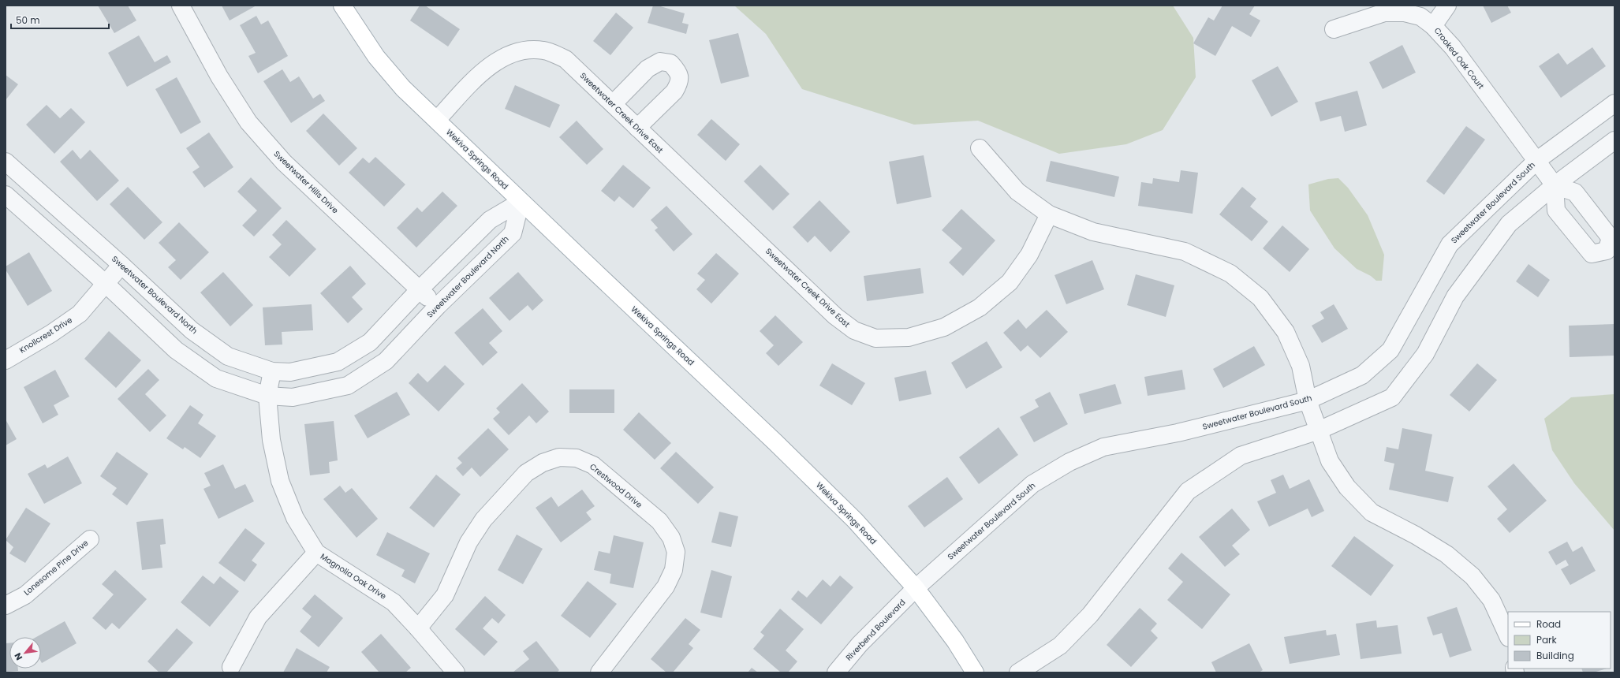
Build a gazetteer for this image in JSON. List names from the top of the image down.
{
  "streets": {
    "main road": ["Wekiva Springs Road"],
    "street": [
      "Crooked Oak Court",
      "Sweetwater Creek Drive East",
      "Sweetwater Hills Drive",
      "Sweetwater Boulevard South",
      "Sweetwater Boulevard North",
      "Knollcrest Drive",
      "Crestwood Drive",
      "Lonesome Pine Drive",
      "Magnolia Oak Drive",
      "Riverbend Boulevard"
    ]
  },
  "crossings": [
    ["Crooked Oak Court", "Sweetwater Boulevard South"],
    ["Sweetwater Creek Drive East", "Wekiva Springs Road"],
    ["Wekiva Springs Road", "Sweetwater Boulevard South"],
    ["Wekiva Springs Road", "Sweetwater Boulevard North"],
    ["Wekiva Springs Road", "Riverbend Boulevard"],
    ["Sweetwater Hills Drive", "Sweetwater Boulevard North"],
    ["Sweetwater Boulevard South", "Riverbend Boulevard"],
    ["Sweetwater Boulevard North", "Knollcrest Drive"],
    ["Sweetwater Boulevard North", "Magnolia Oak Drive"],
    ["Crestwood Drive", "Magnolia Oak Drive"]
  ],
  "legend": ["Road", "Park", "Building"],
  "scale_bar": "50 m",
  "north": "bottom left"
}
